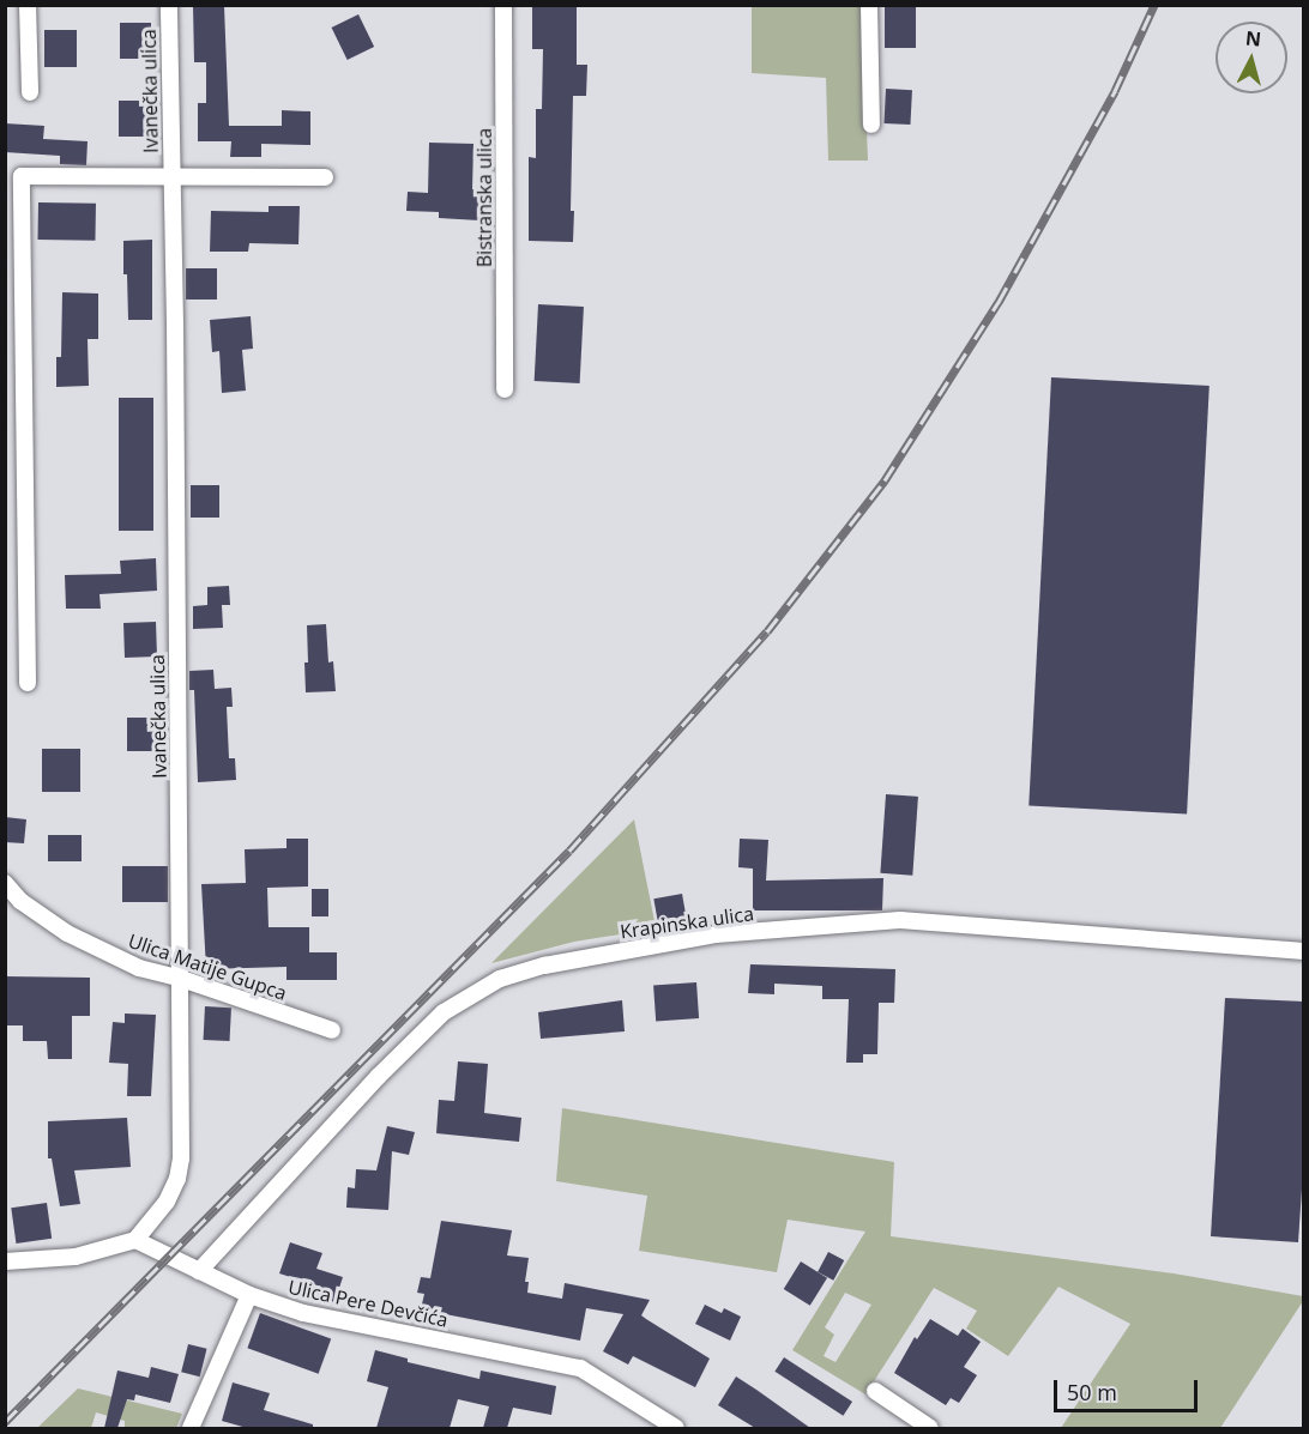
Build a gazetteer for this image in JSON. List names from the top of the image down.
{
  "streets": {
    "street": [
      "Ivanečka ulica",
      "Bistranska ulica",
      "Krapinska ulica",
      "Ulica Matije Gupca",
      "Ulica Pere Devčića"
    ]
  },
  "crossings": [
    ["Ivanečka ulica", "Ulica Matije Gupca"],
    ["Ivanečka ulica", "Ulica Pere Devčića"],
    ["Krapinska ulica", "Ulica Pere Devčića"]
  ],
  "scale_bar": "50 m",
  "north": "top"
}
